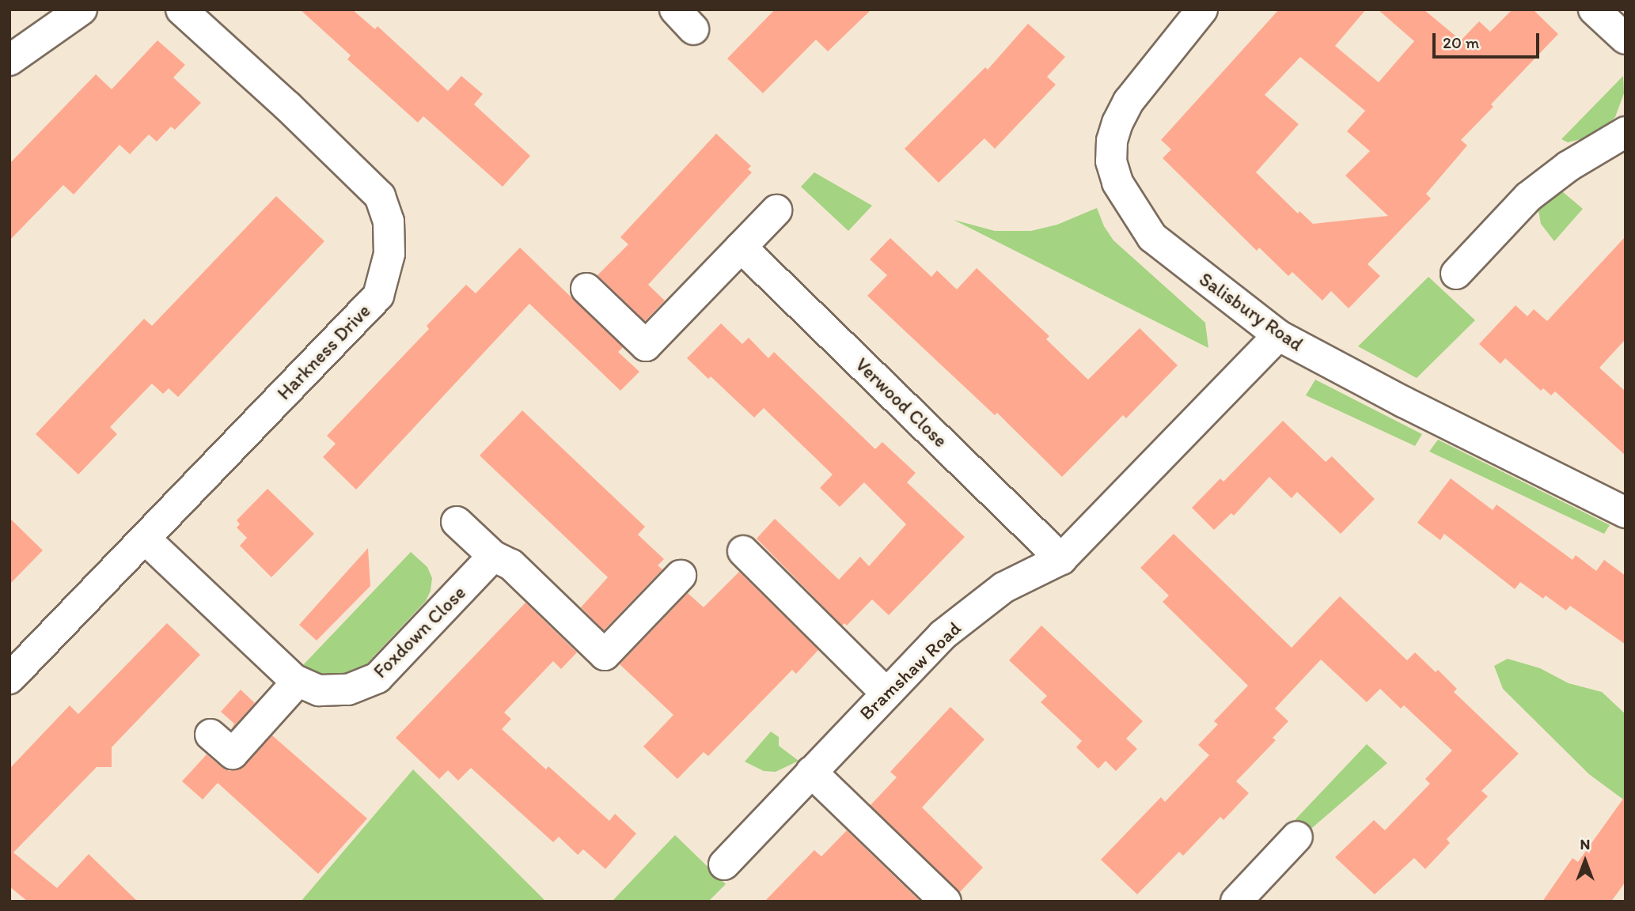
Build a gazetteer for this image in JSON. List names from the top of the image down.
{
  "streets": {
    "street": [
      "Salisbury Road",
      "Harkness Drive",
      "Verwood Close",
      "Foxdown Close",
      "Bramshaw Road"
    ]
  },
  "crossings": [
    ["Salisbury Road", "Bramshaw Road"],
    ["Harkness Drive", "Foxdown Close"],
    ["Verwood Close", "Bramshaw Road"]
  ],
  "scale_bar": "20 m",
  "north": "top"
}
